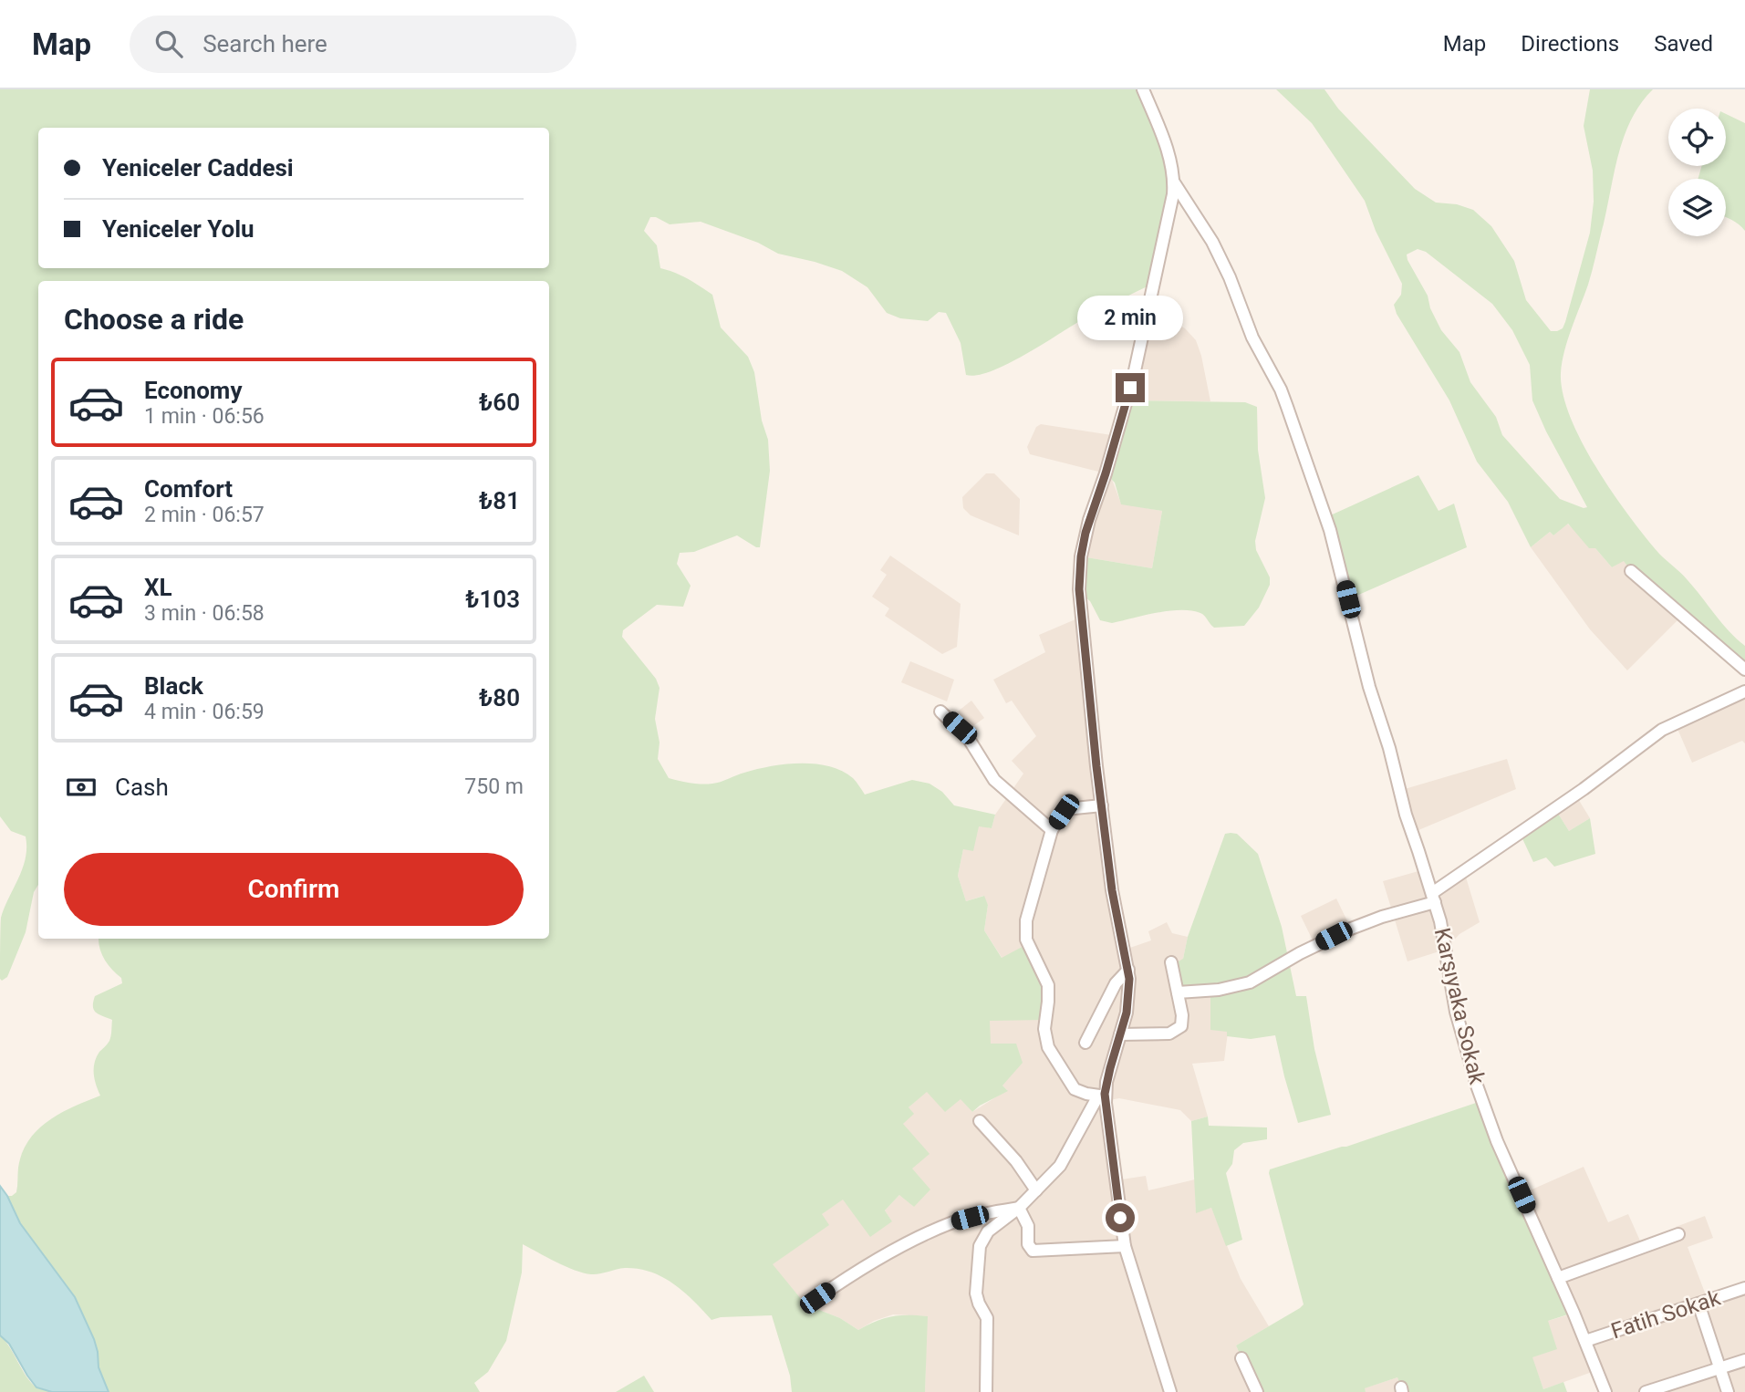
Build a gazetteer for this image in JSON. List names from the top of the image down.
{
  "streets": {
    "street": ["Karşıyaka Sokak", "Fatih Sokak"]
  },
  "crossings": [
    ["Karşıyaka Sokak", "Fatih Sokak"]
  ],
  "page": {
    "header": "Map",
    "search": "Search here",
    "nav": ["Map", "Directions", "Saved"],
    "banner": ["Yeniceler Caddesi", "Yeniceler Yolu"],
    "heading": "Choose a ride",
    "bubble": "2 min",
    "list": [
      {
        "name": "Economy",
        "note": "1 min · 06:56",
        "value": "₺60"
      },
      {
        "name": "Comfort",
        "note": "2 min · 06:57",
        "value": "₺81"
      },
      {
        "name": "XL",
        "note": "3 min · 06:58",
        "value": "₺103"
      },
      {
        "name": "Black",
        "note": "4 min · 06:59",
        "value": "₺80"
      }
    ],
    "pay": ["Cash", "750 m"],
    "buttons": "Confirm"
  }
}
